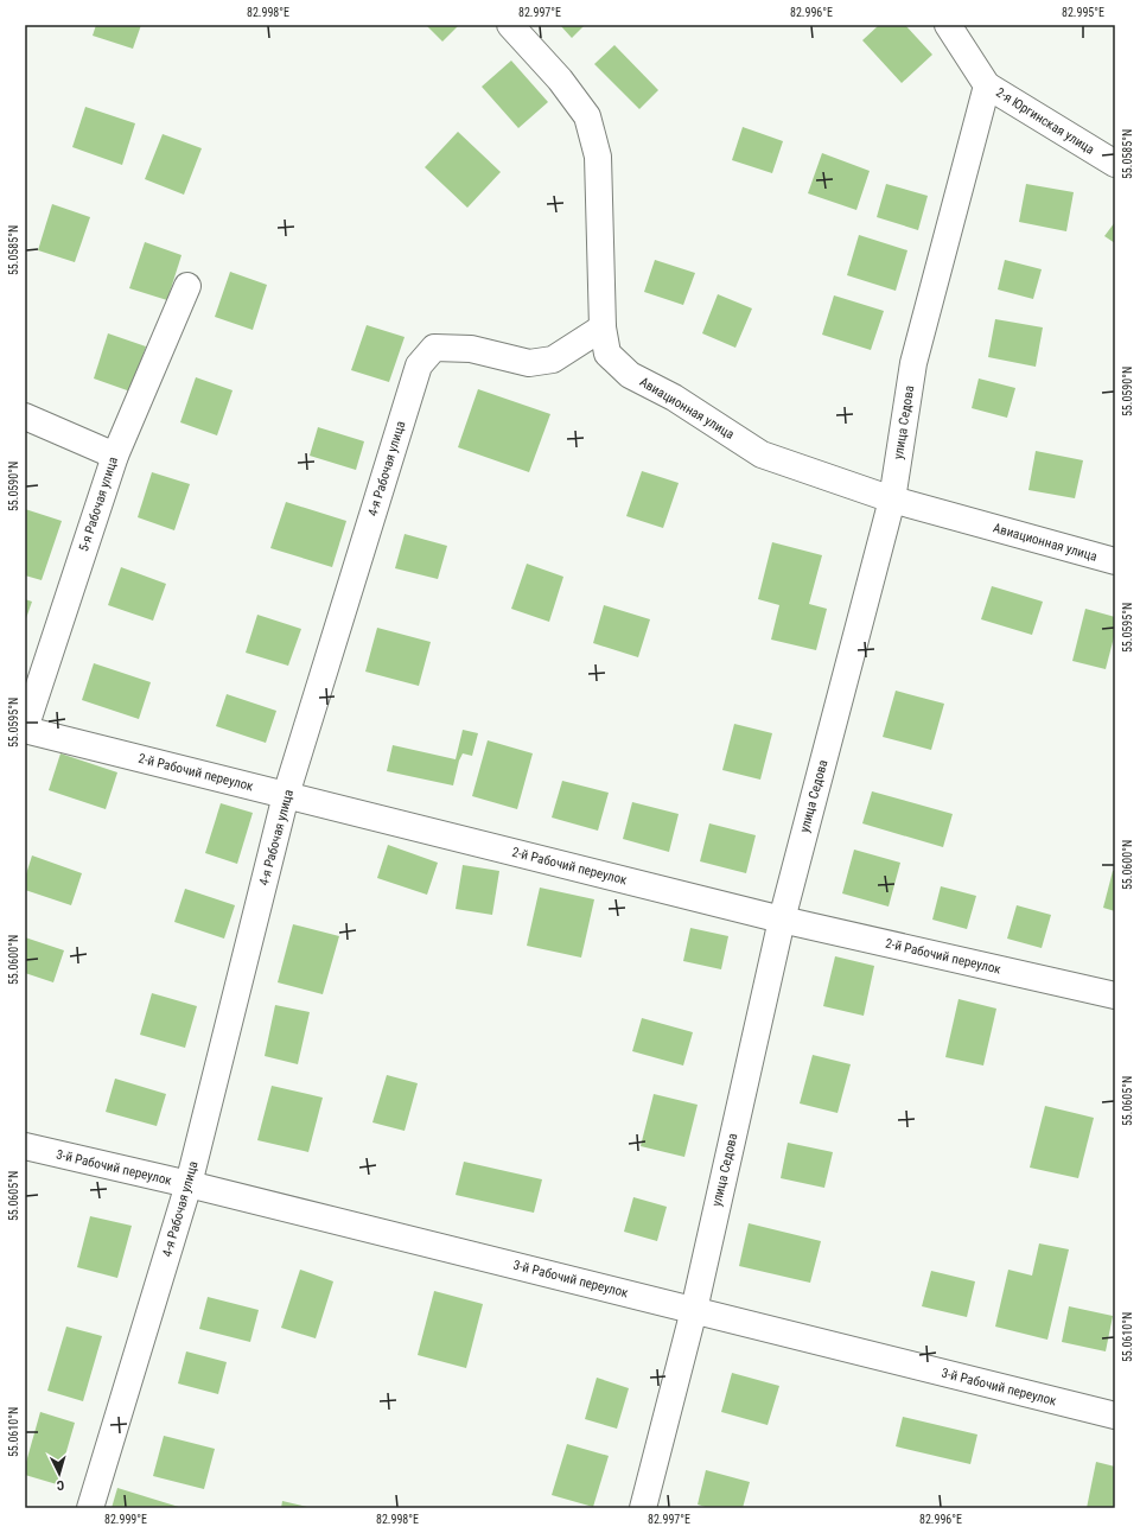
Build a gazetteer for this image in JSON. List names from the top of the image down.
{
  "streets": {
    "street": [
      "2-я Юргинская улица",
      "Авиационная улица",
      "улица Седова",
      "4-я Рабочая улица",
      "5-я Рабочая улица",
      "2-й Рабочий переулок",
      "3-й Рабочий переулок"
    ]
  },
  "crossings": [
    ["2-я Юргинская улица", "улица Седова"],
    ["Авиационная улица", "улица Седова"],
    ["Авиационная улица", "4-я Рабочая улица"],
    ["улица Седова", "2-й Рабочий переулок"],
    ["улица Седова", "3-й Рабочий переулок"],
    ["4-я Рабочая улица", "2-й Рабочий переулок"],
    ["4-я Рабочая улица", "3-й Рабочий переулок"],
    ["5-я Рабочая улица", "2-й Рабочий переулок"]
  ],
  "north": "bottom",
  "coordinates": [
    "82.998°E",
    "82.997°E",
    "82.996°E",
    "82.995°E",
    "55.0585°N",
    "55.0590°N",
    "55.0595°N",
    "55.0600°N",
    "55.0605°N",
    "55.0610°N",
    "82.999°E"
  ]
}
